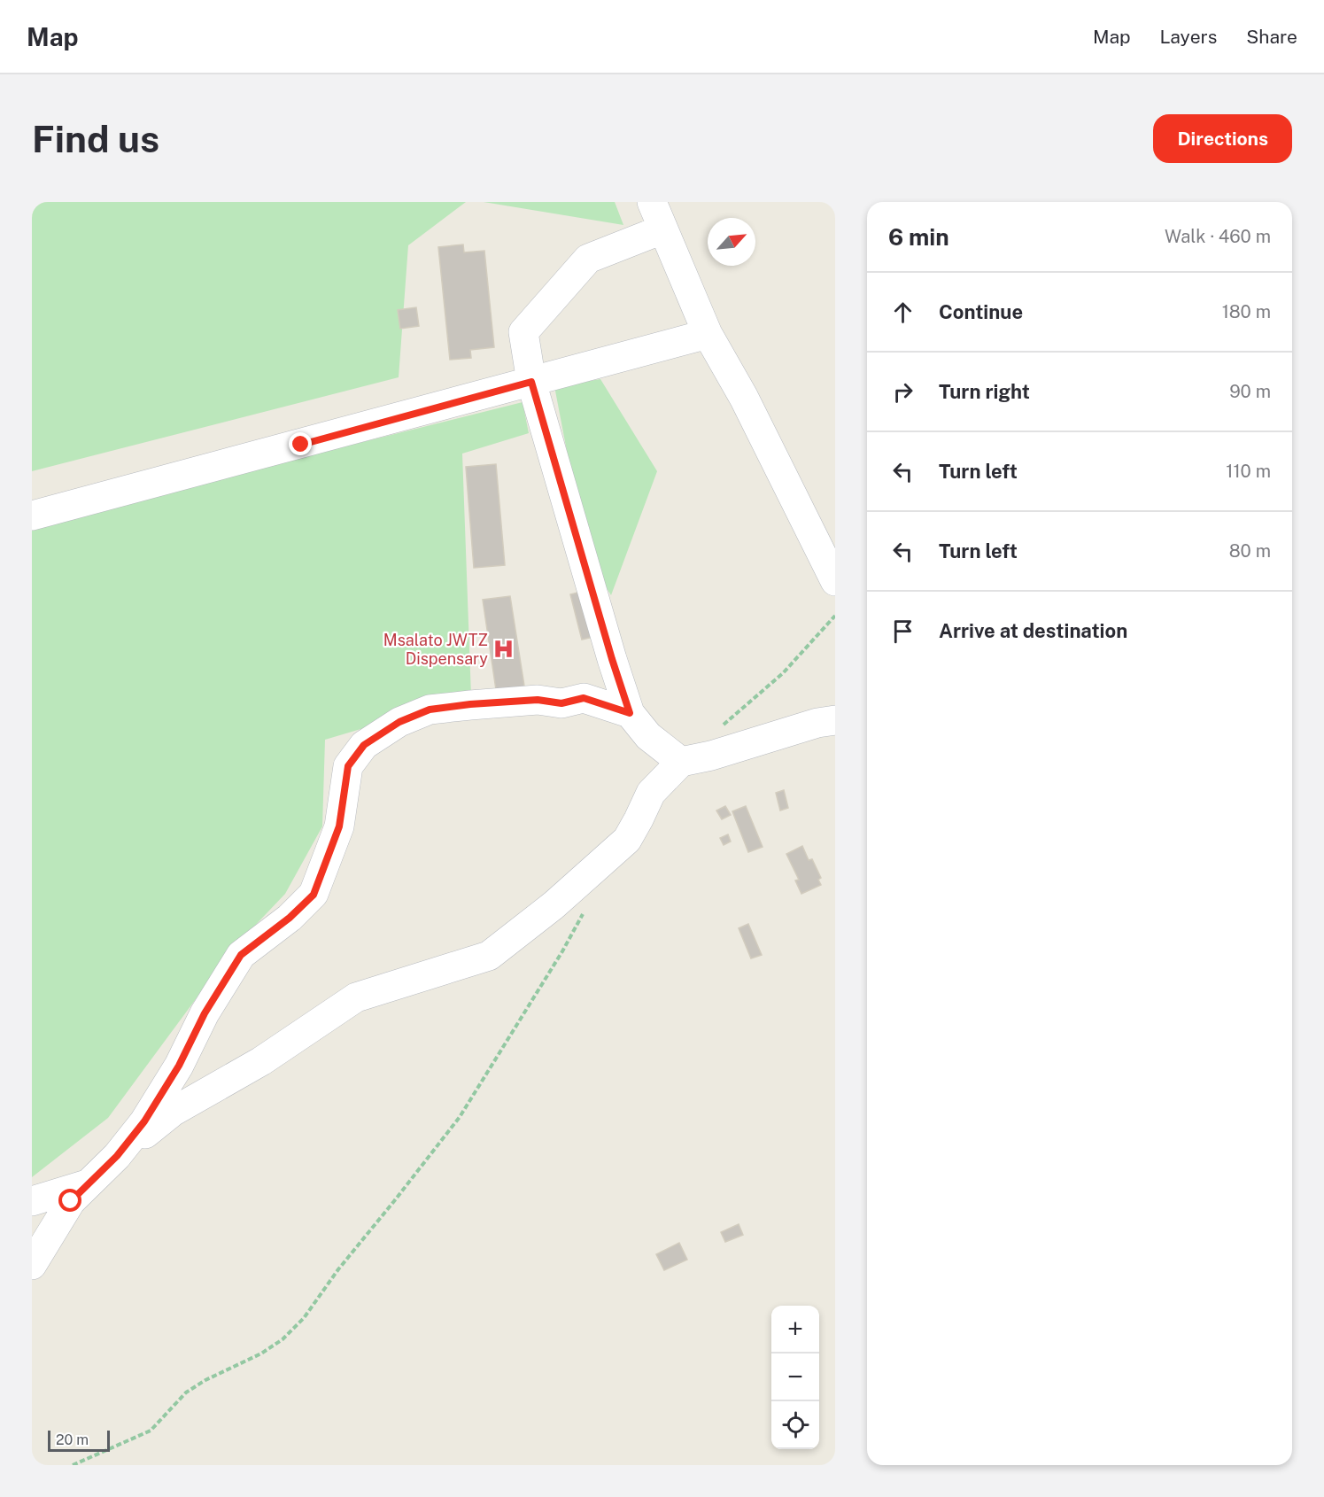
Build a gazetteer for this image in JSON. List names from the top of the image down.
{
  "places": {
    "hospital": ["Msalato JWTZ Dispensary"]
  },
  "scale_bar": "20 m",
  "north": "top right",
  "page": {
    "header": "Map",
    "nav": ["Map", "Layers", "Share"],
    "buttons": "Directions",
    "title": "Find us",
    "heading": ["6 min", "Walk · 460 m"],
    "list": [
      ["Continue", "180 m"],
      ["Turn right", "90 m"],
      ["Turn left", "110 m"],
      ["Turn left", "80 m"],
      "Arrive at destination"
    ],
    "map_buttons": ["+", "−"],
    "scale": "20 m"
  }
}
